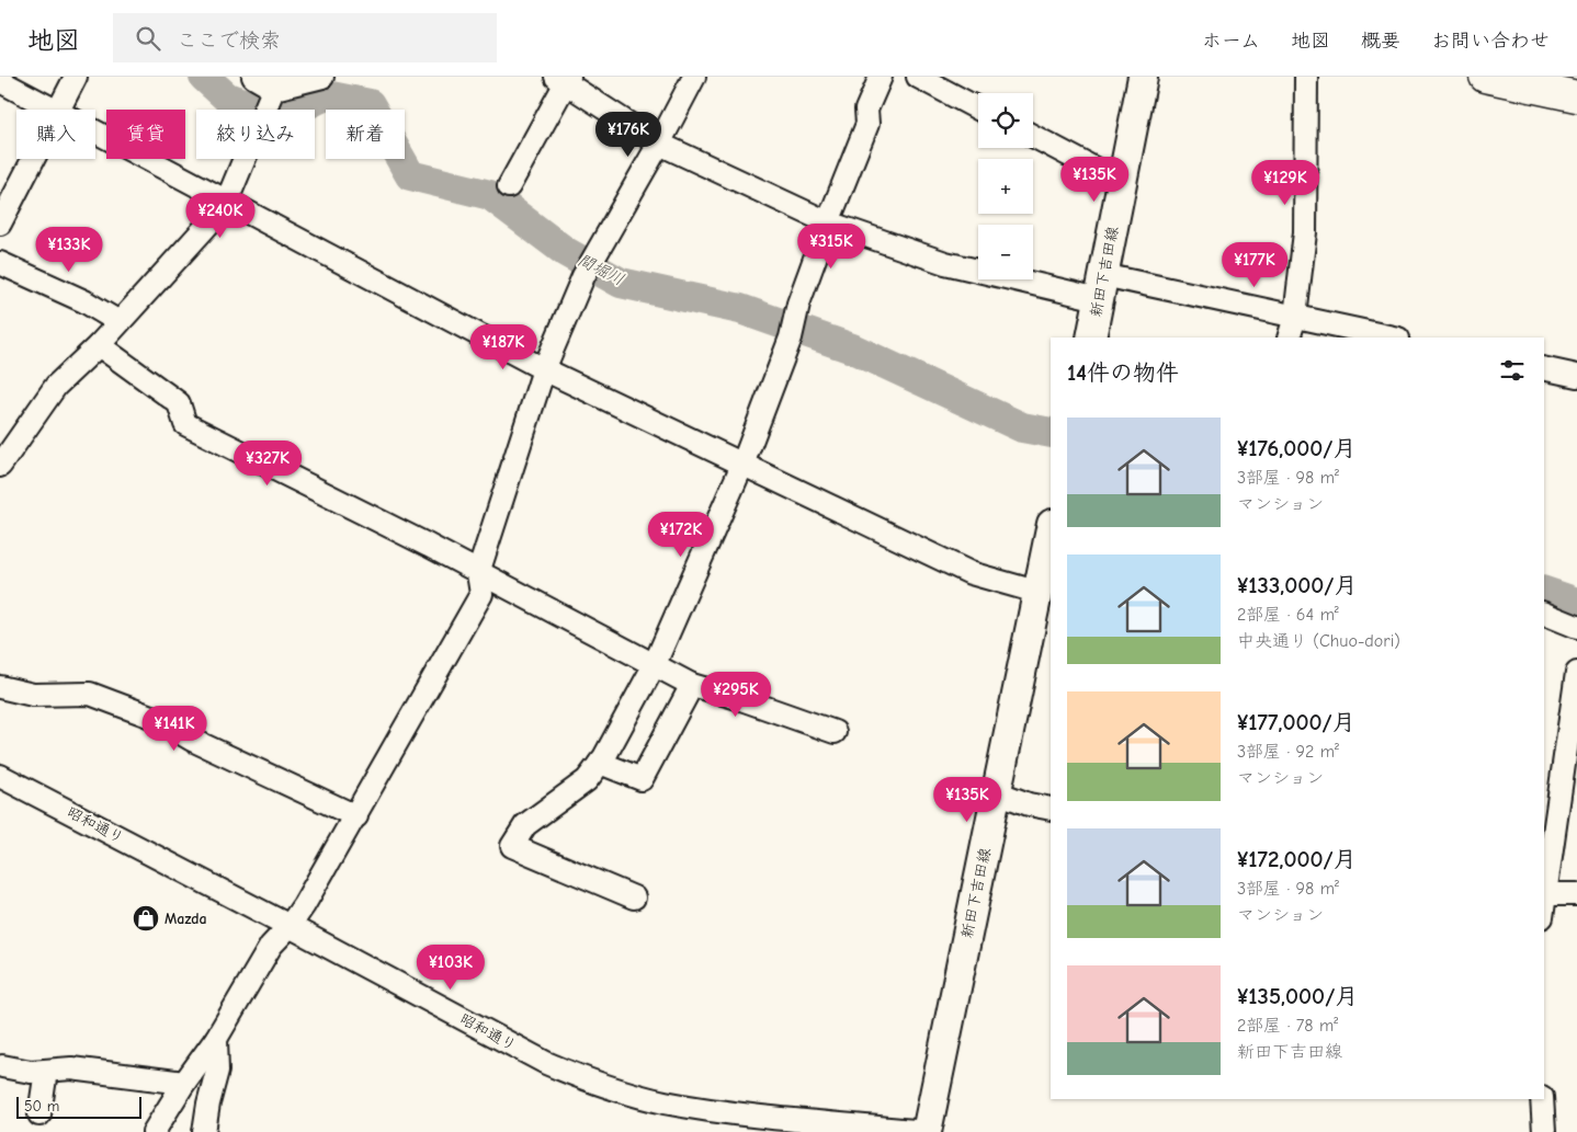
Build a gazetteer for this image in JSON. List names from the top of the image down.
{
  "streets": {
    "main road": ["新田下吉田線"],
    "street": ["昭和通り"]
  },
  "crossings": [
    ["新田下吉田線", "昭和通り"]
  ],
  "water": ["間堀川"],
  "places": {
    "shop": ["Mazda"]
  },
  "scale_bar": "50 m",
  "page": {
    "header": "地図",
    "search": "ここで検索",
    "nav": [
      "ホーム",
      "地図",
      "概要",
      "お問い合わせ"
    ],
    "map_buttons": ["+", "−"],
    "chip": [
      "購入",
      "賃貸",
      "絞り込み",
      "新着"
    ],
    "price": [
      "¥176K",
      "¥135K",
      "¥129K",
      "¥240K",
      "¥315K",
      "¥133K",
      "¥177K",
      "¥187K",
      "¥327K",
      "¥172K",
      "¥295K",
      "¥141K",
      "¥135K",
      "¥103K"
    ],
    "heading": "14件の物件",
    "list": [
      {
        "name": "¥176,000/月",
        "note": "3部屋 · 98 m² · マンション"
      },
      {
        "name": "¥133,000/月",
        "note": "2部屋 · 64 m² · 中央通り (Chuo-dori)"
      },
      {
        "name": "¥177,000/月",
        "note": "3部屋 · 92 m² · マンション"
      },
      {
        "name": "¥172,000/月",
        "note": "3部屋 · 98 m² · マンション"
      },
      {
        "name": "¥135,000/月",
        "note": "2部屋 · 78 m² · 新田下吉田線"
      }
    ],
    "scale": "50 m"
  }
}
